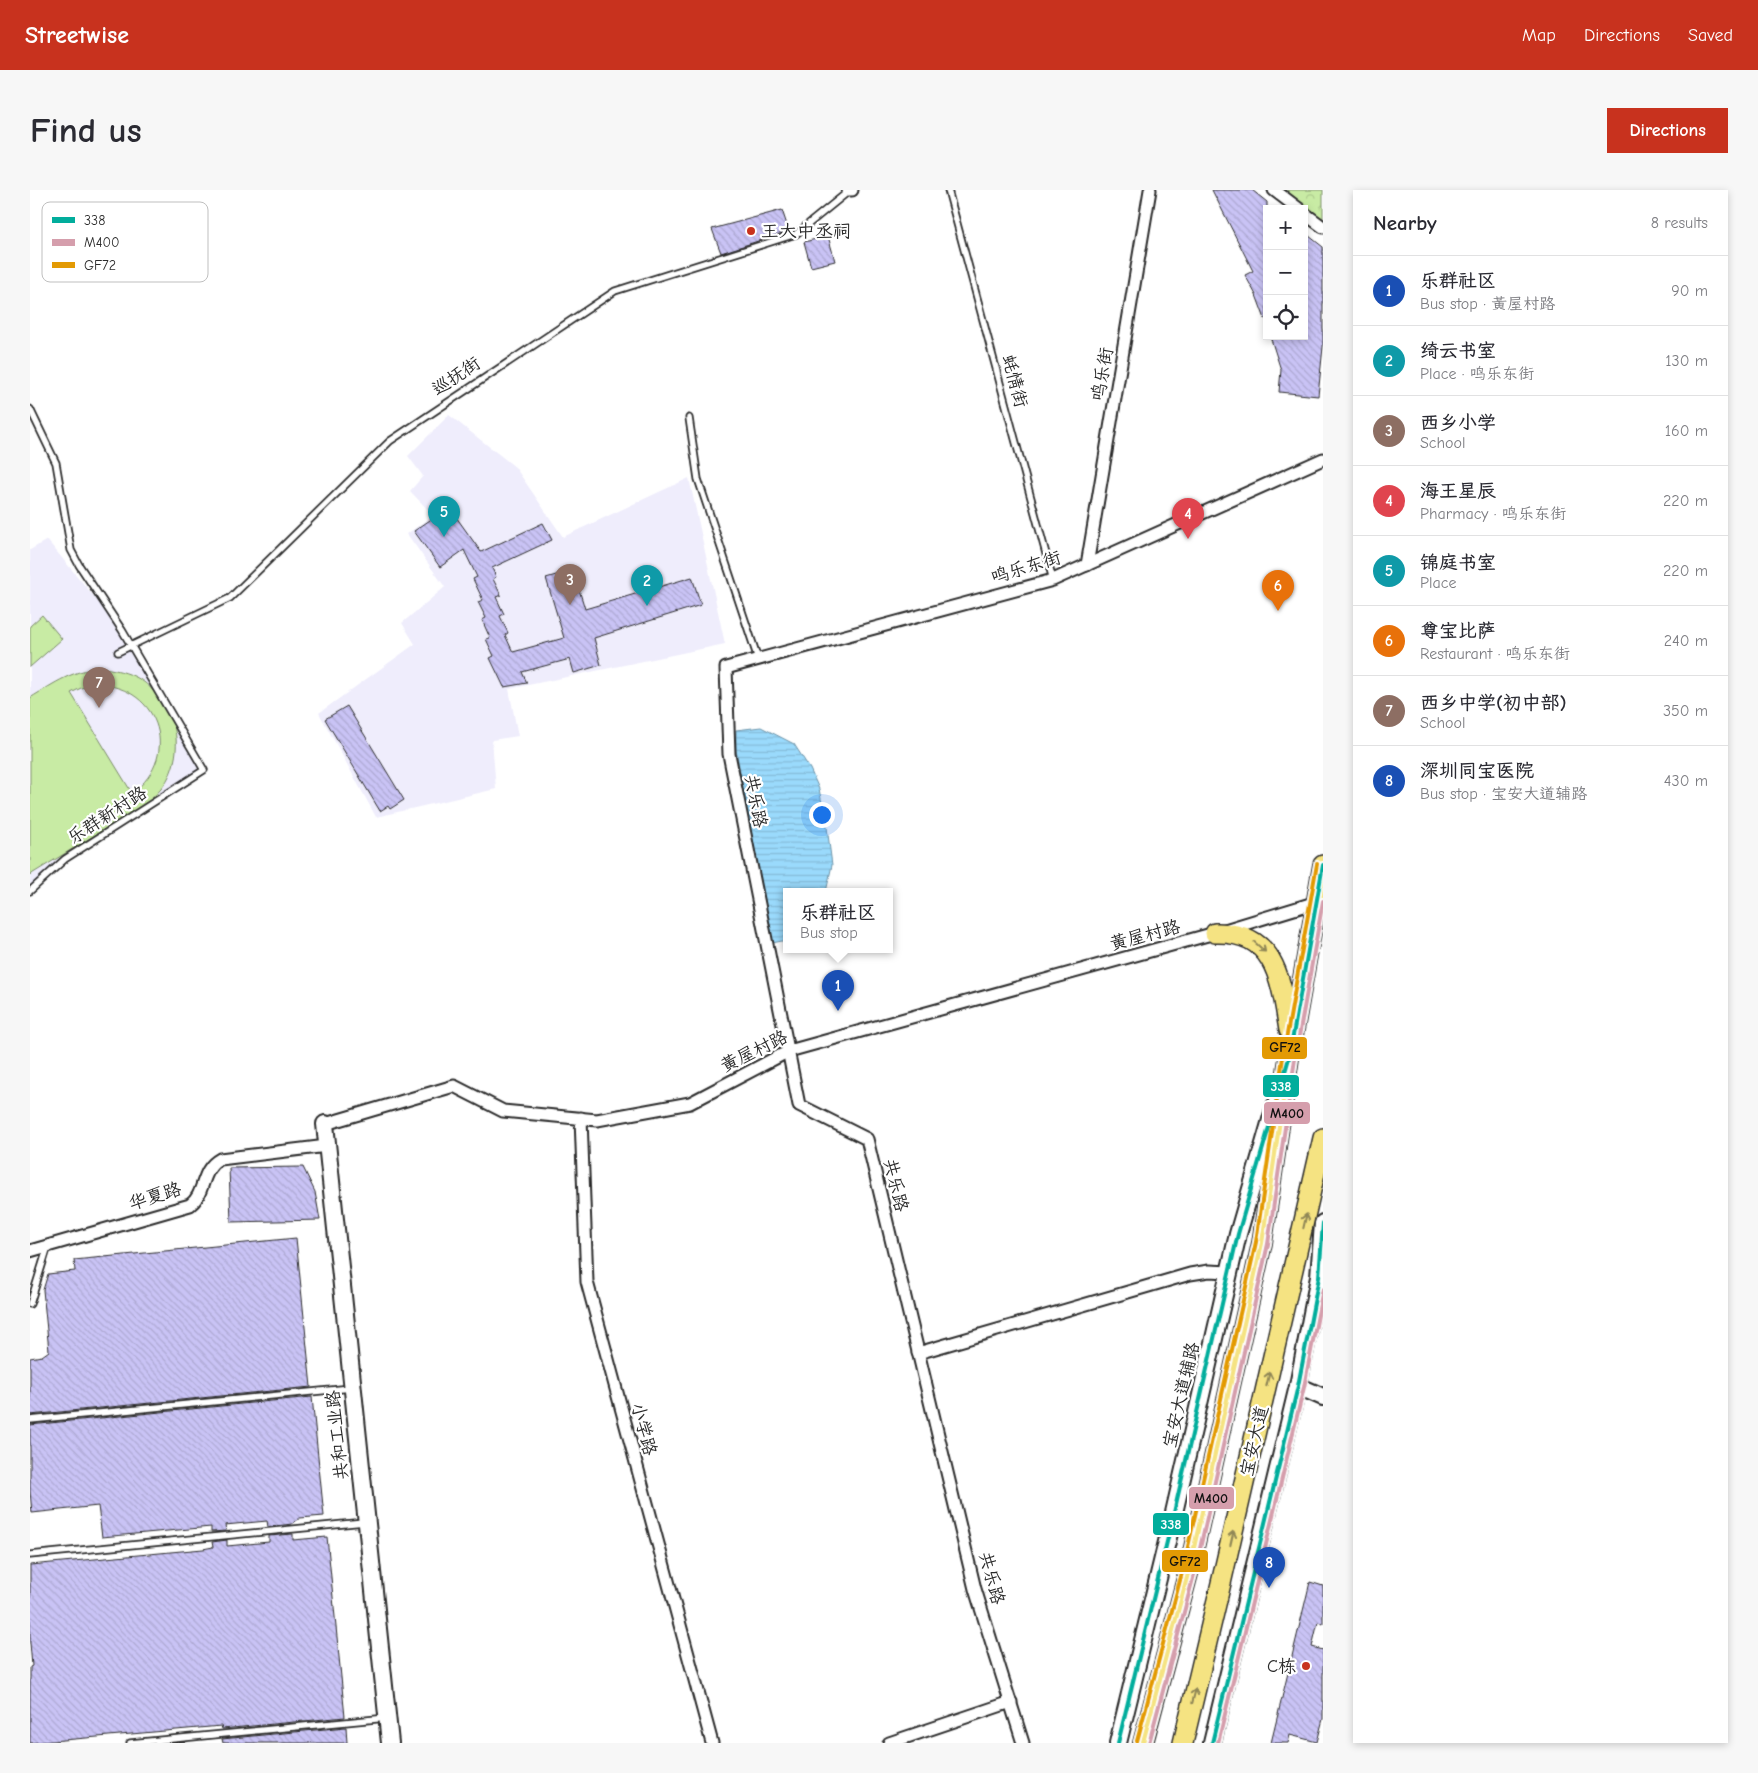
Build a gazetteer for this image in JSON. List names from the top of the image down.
{
  "streets": {
    "main road": ["宝安大道辅路", "共和工业路", "宝安大道"],
    "street": [
      "鸣乐街",
      "鸣乐东街",
      "共乐路",
      "黄屋村路",
      "华夏路",
      "小学路"
    ],
    "lane": ["巡抚街", "蚝情街", "乐群新村路"]
  },
  "crossings": [
    ["鸣乐街", "鸣乐东街"],
    ["巡抚街", "乐群新村路"],
    ["蚝情街", "鸣乐东街"],
    ["鸣乐东街", "共乐路"],
    ["共乐路", "黄屋村路"],
    ["黄屋村路", "小学路"],
    ["黄屋村路", "共和工业路"],
    ["黄屋村路", "宝安大道"],
    ["华夏路", "共和工业路"],
    ["宝安大道辅路", "宝安大道"]
  ],
  "places": ["王大中丞祠", "C栋"],
  "lines": ["transit line GF72", "transit line 338", "transit line M400"],
  "legend": ["338", "M400", "GF72"],
  "page": {
    "header": "Streetwise",
    "nav": ["Map", "Directions", "Saved"],
    "buttons": "Directions",
    "title": "Find us",
    "heading": ["Nearby", "8 results"],
    "map_buttons": ["+", "−"],
    "list": [
      {
        "mark": "1",
        "name": "乐群社区",
        "note": "Bus stop · 黄屋村路",
        "value": "90 m"
      },
      {
        "mark": "2",
        "name": "绮云书室",
        "note": "Place · 鸣乐东街",
        "value": "130 m"
      },
      {
        "mark": "3",
        "name": "西乡小学",
        "note": "School",
        "value": "160 m"
      },
      {
        "mark": "4",
        "name": "海王星辰",
        "note": "Pharmacy · 鸣乐东街",
        "value": "220 m"
      },
      {
        "mark": "5",
        "name": "锦庭书室",
        "note": "Place",
        "value": "220 m"
      },
      {
        "mark": "6",
        "name": "尊宝比萨",
        "note": "Restaurant · 鸣乐东街",
        "value": "240 m"
      },
      {
        "mark": "7",
        "name": "西乡中学(初中部)",
        "note": "School",
        "value": "350 m"
      },
      {
        "mark": "8",
        "name": "深圳同宝医院",
        "note": "Bus stop · 宝安大道辅路",
        "value": "430 m"
      }
    ],
    "pins": [
      "5",
      "4",
      "3",
      "2",
      "6",
      "7",
      "1",
      "8"
    ],
    "popup": ["乐群社区", "Bus stop"]
  }
}
